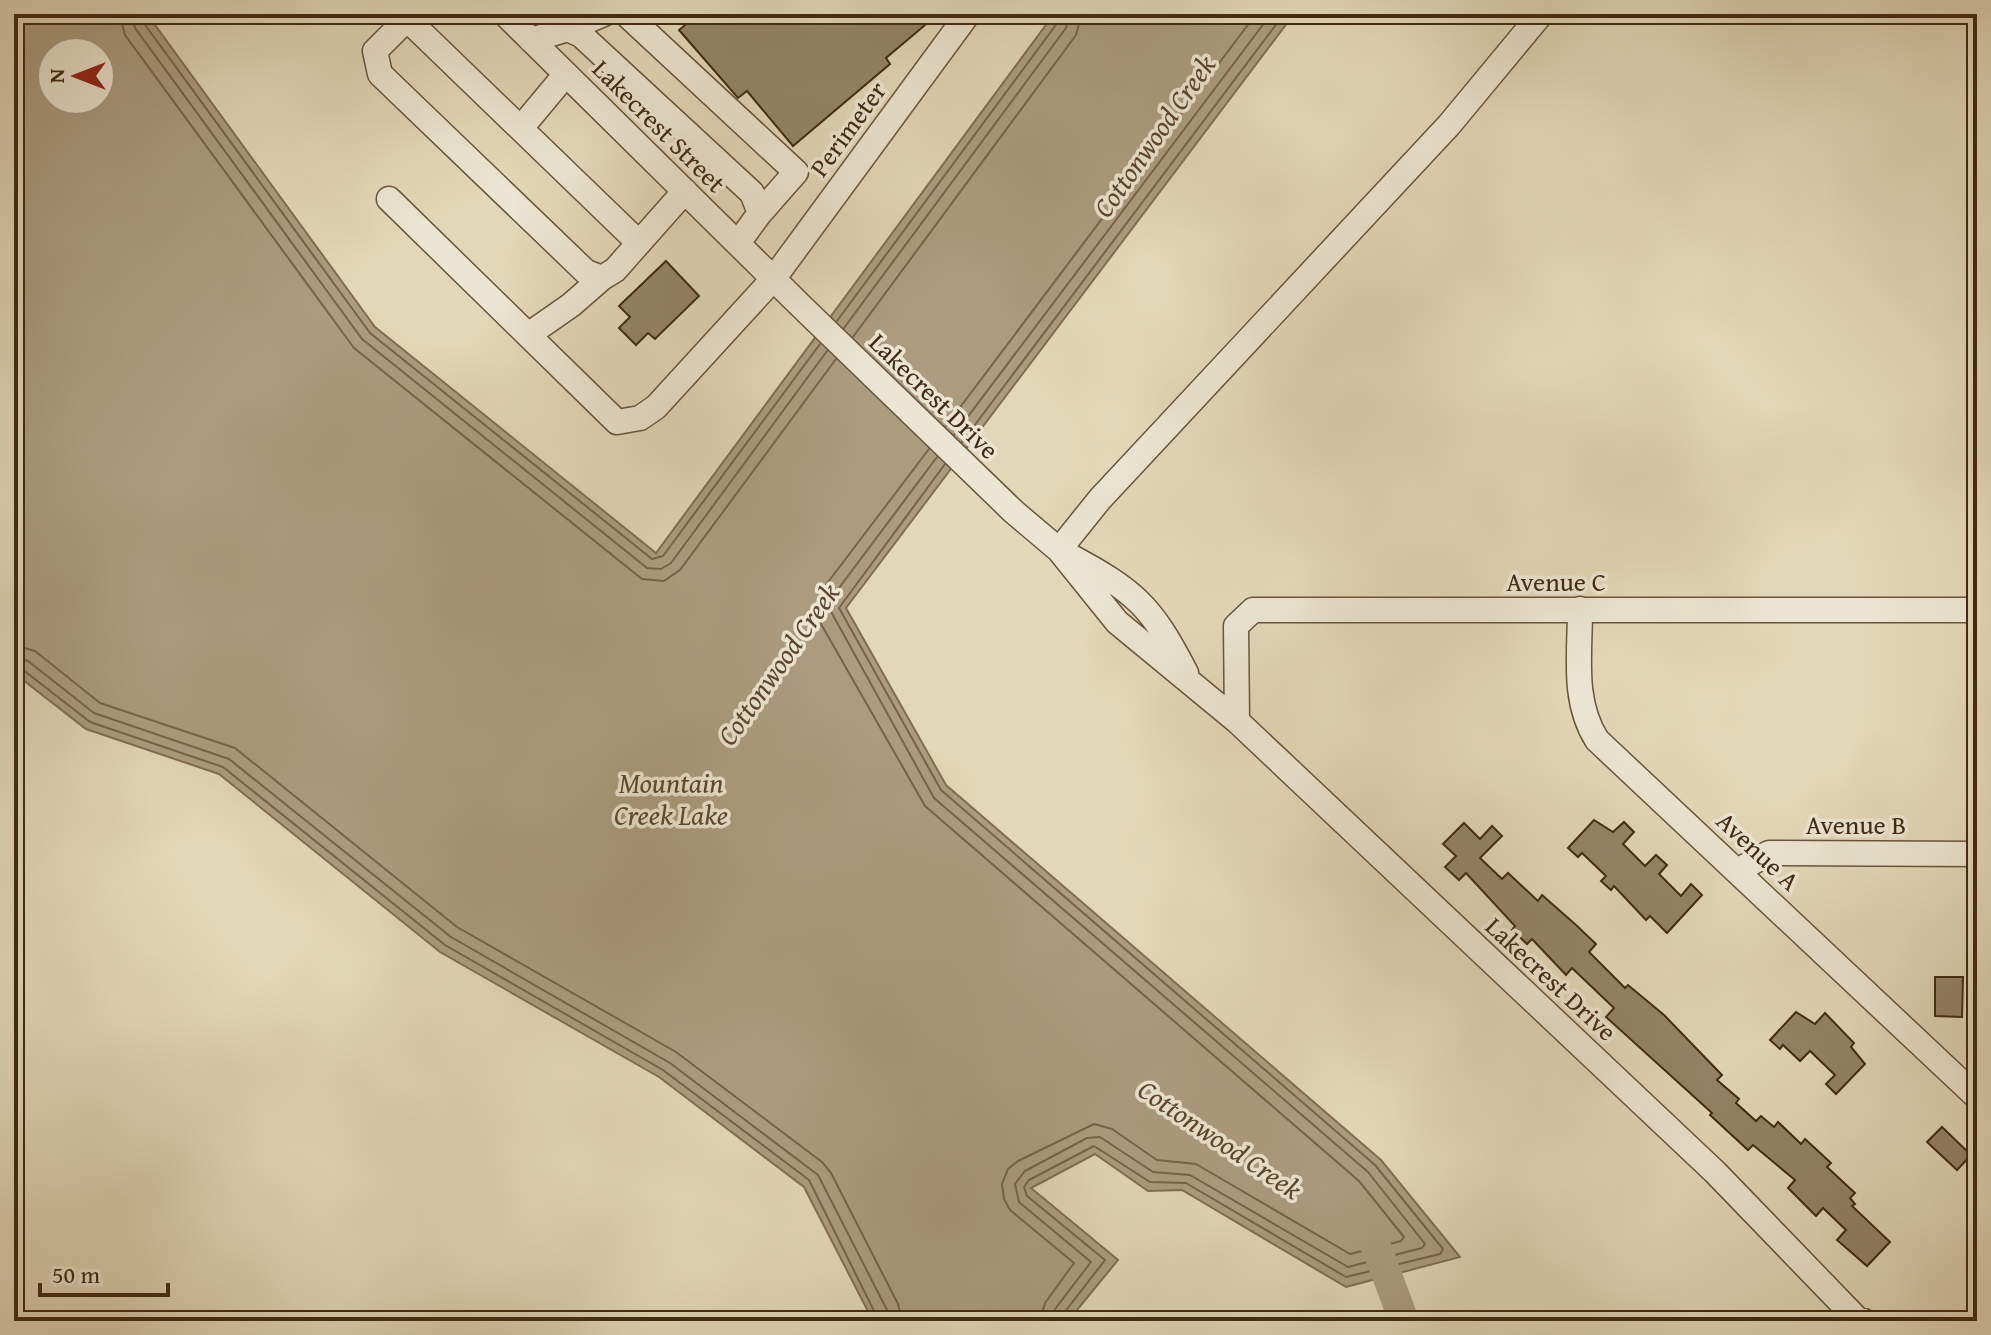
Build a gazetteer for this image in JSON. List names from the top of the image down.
{
  "streets": {
    "street": [
      "Lakecrest Street",
      "Perimeter",
      "Lakecrest Drive",
      "Avenue C",
      "Avenue B",
      "Avenue A"
    ]
  },
  "crossings": [
    ["Lakecrest Street", "Perimeter"],
    ["Lakecrest Street", "Lakecrest Drive"],
    ["Perimeter", "Lakecrest Drive"],
    ["Lakecrest Drive", "Avenue C"],
    ["Avenue C", "Avenue A"],
    ["Avenue B", "Avenue A"]
  ],
  "water": ["Cottonwood Creek", "Mountain Creek Lake"],
  "scale_bar": "50 m",
  "north": "left"
}
